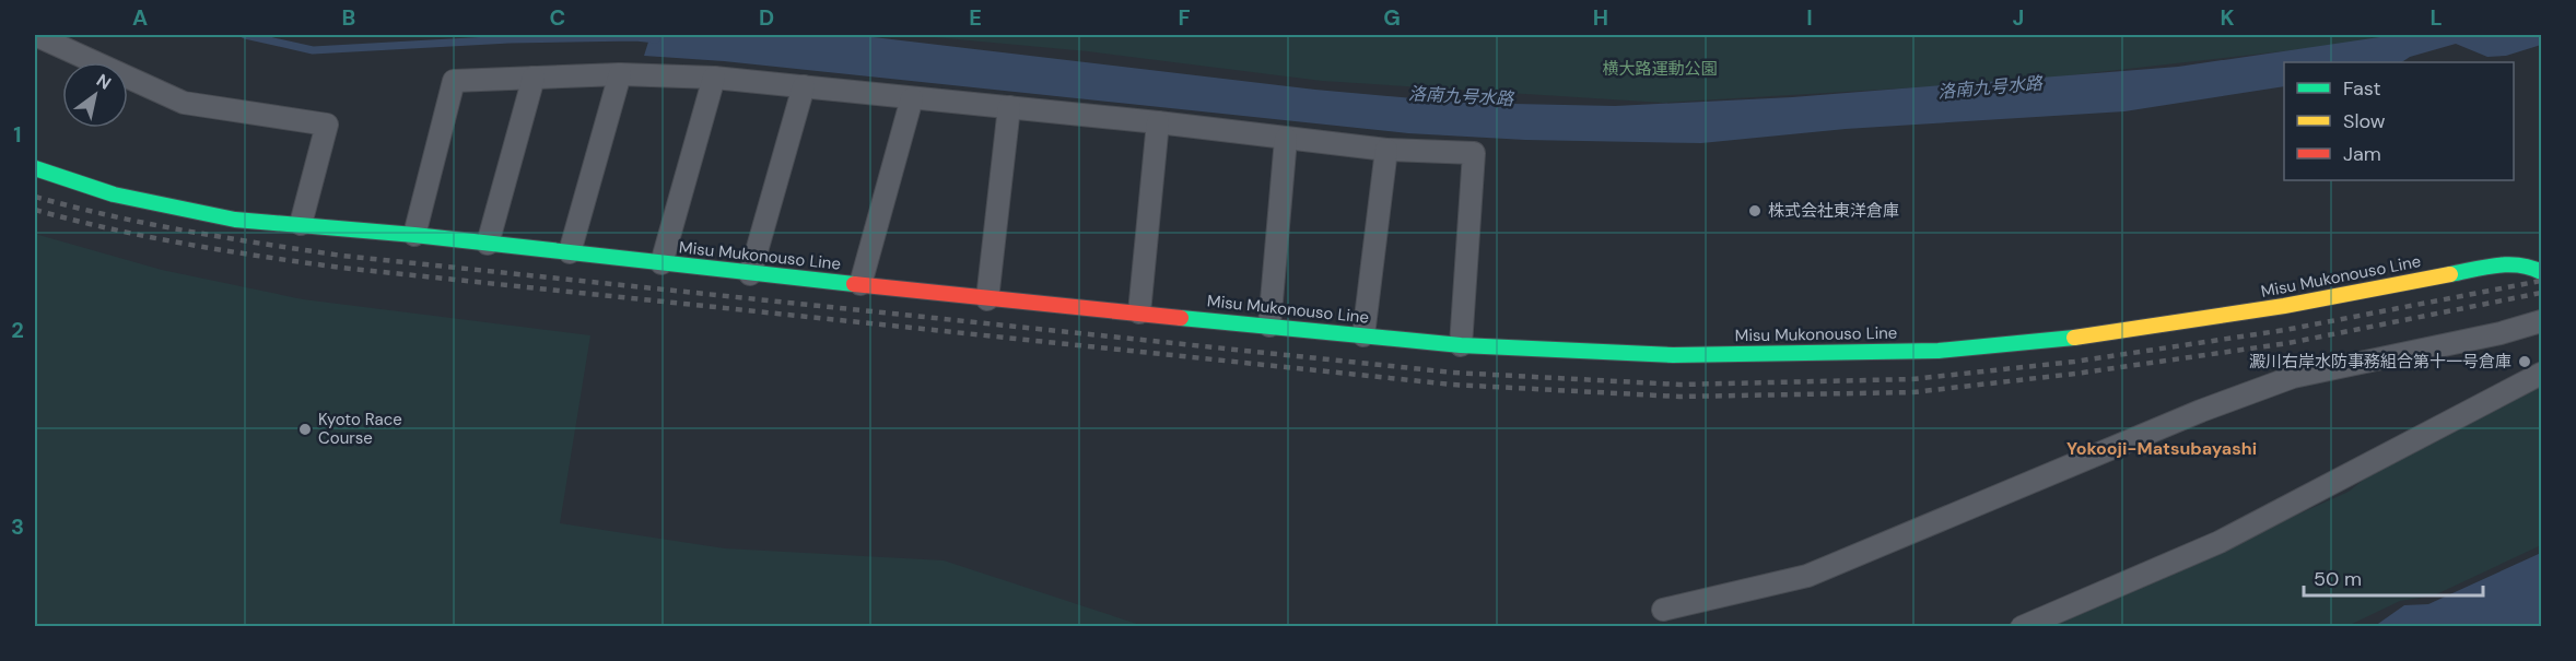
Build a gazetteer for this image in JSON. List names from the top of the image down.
{
  "streets": {
    "main road": ["Misu Mukonouso Line"]
  },
  "districts": ["Yokooji-Matsubayashi"],
  "water": ["洛南九号水路"],
  "parks": ["横大路運動公園"],
  "places": ["株式会社東洋倉庫", "澱川右岸水防事務組合第十一号倉庫", "Kyoto Race Course"],
  "legend": ["Fast", "Slow", "Jam"],
  "scale_bar": "50 m",
  "north": "top right",
  "grid": {
    "columns": [
      "A",
      "B",
      "C",
      "D",
      "E",
      "F",
      "G",
      "H",
      "I",
      "J",
      "K",
      "L"
    ],
    "rows": ["1", "2", "3"]
  }
}
